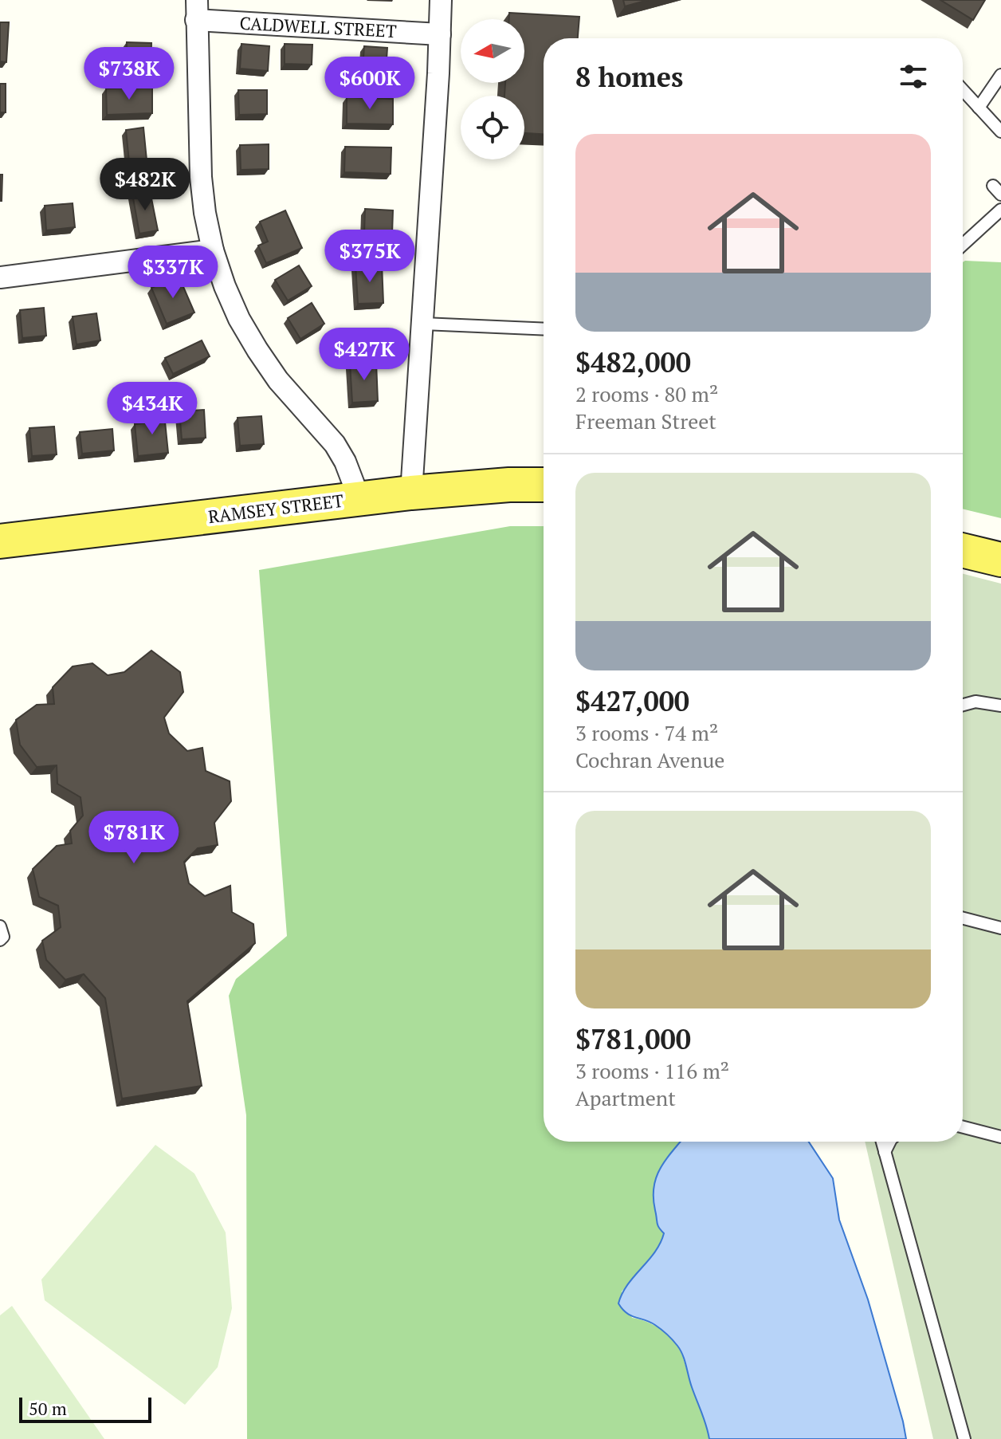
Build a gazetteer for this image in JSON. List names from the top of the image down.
{
  "streets": {
    "main road": ["RAMSEY STREET"],
    "street": ["CALDWELL STREET"]
  },
  "scale_bar": "50 m",
  "north": "left",
  "page": {
    "heading": "8 homes",
    "price": [
      "$738K",
      "$600K",
      "$482K",
      "$375K",
      "$337K",
      "$427K",
      "$434K",
      "$781K"
    ],
    "list": [
      {
        "name": "$482,000",
        "note": "2 rooms · 80 m² · Freeman Street"
      },
      {
        "name": "$427,000",
        "note": "3 rooms · 74 m² · Cochran Avenue"
      },
      {
        "name": "$781,000",
        "note": "3 rooms · 116 m² · Apartment"
      }
    ],
    "scale": "50 m"
  }
}
